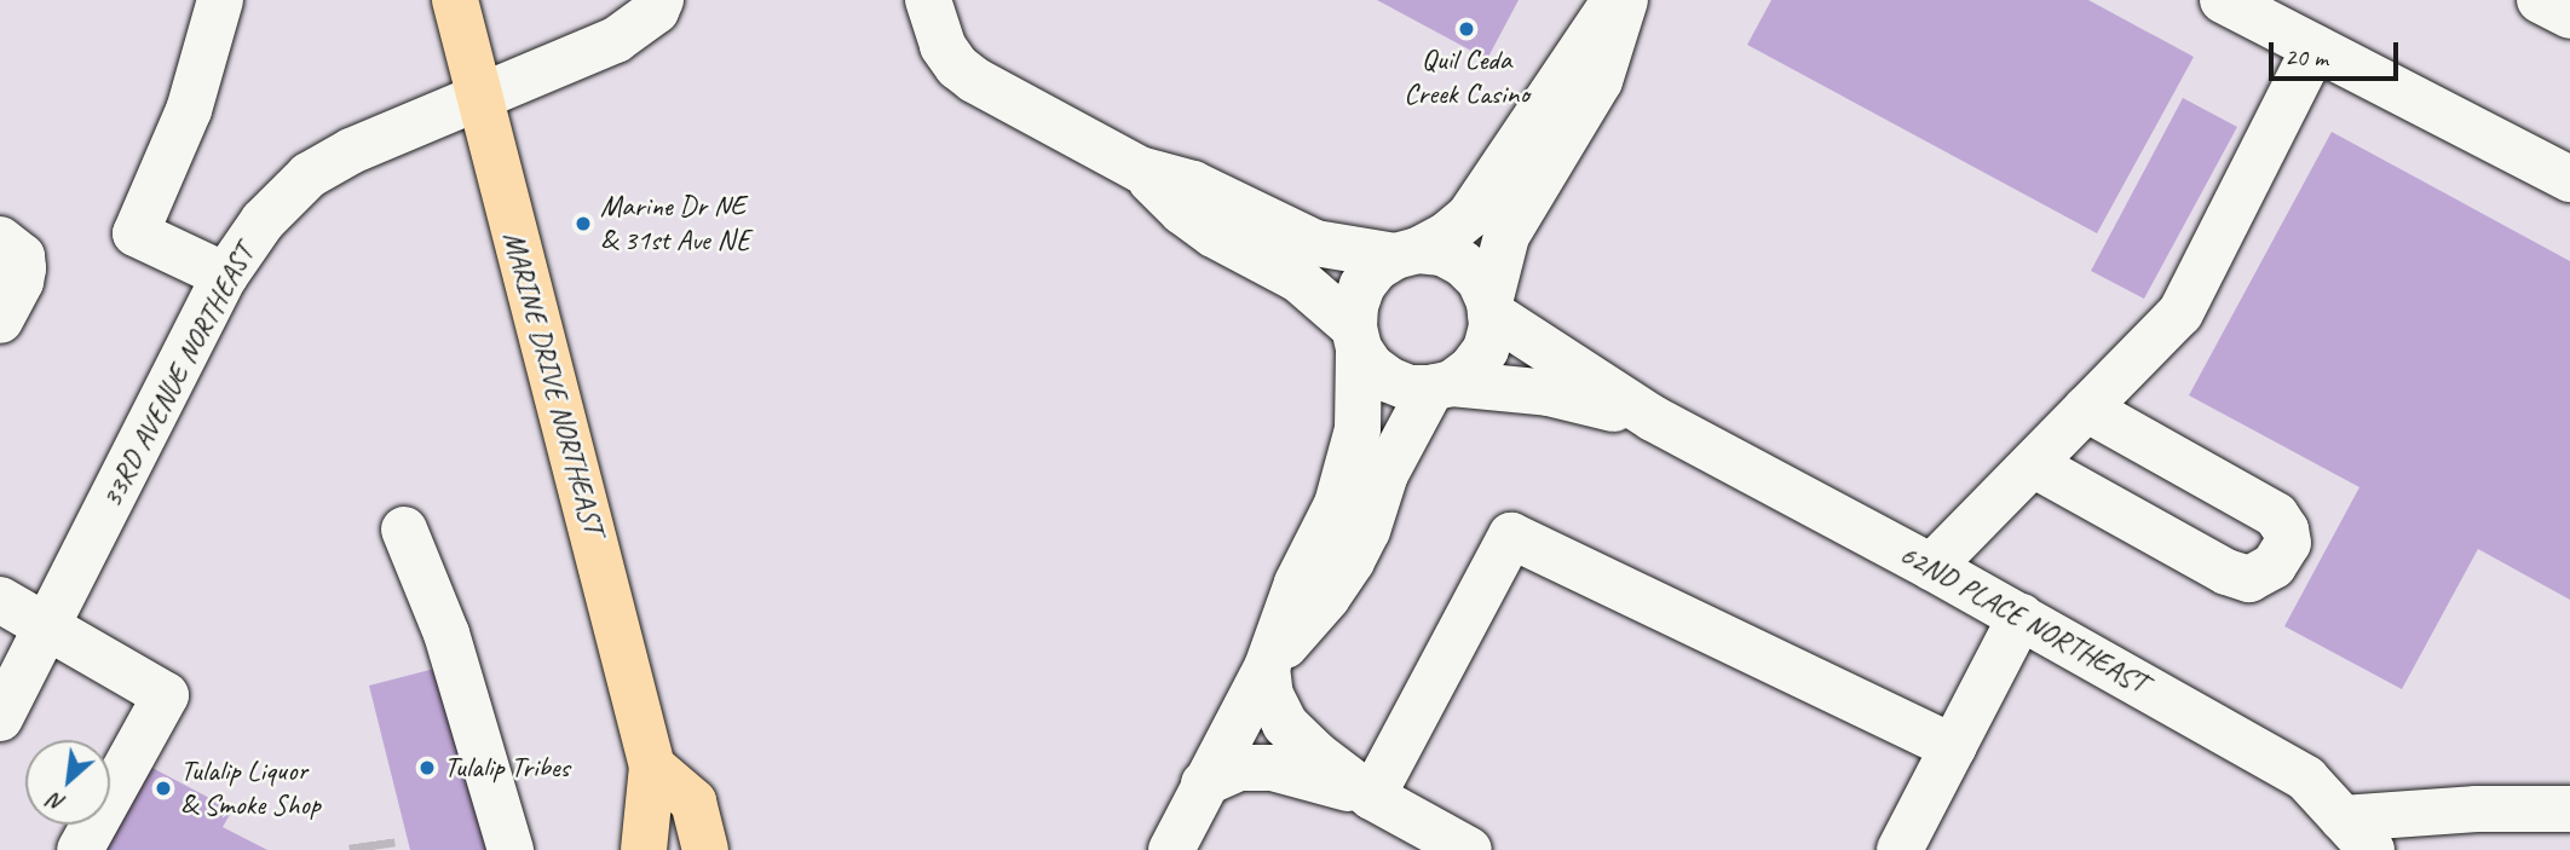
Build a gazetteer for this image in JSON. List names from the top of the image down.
{
  "streets": {
    "main road": ["MARINE DRIVE NORTHEAST"],
    "street": ["33RD AVENUE NORTHEAST", "62ND PLACE NORTHEAST"]
  },
  "crossings": [
    ["33RD AVENUE NORTHEAST", "MARINE DRIVE NORTHEAST"]
  ],
  "places": [
    "Quil Ceda Creek Casino",
    "Marine Dr NE & 31st Ave NE",
    "Tulalip Tribes",
    "Tulalip Liquor & Smoke Shop"
  ],
  "scale_bar": "20 m",
  "north": "bottom left"
}
